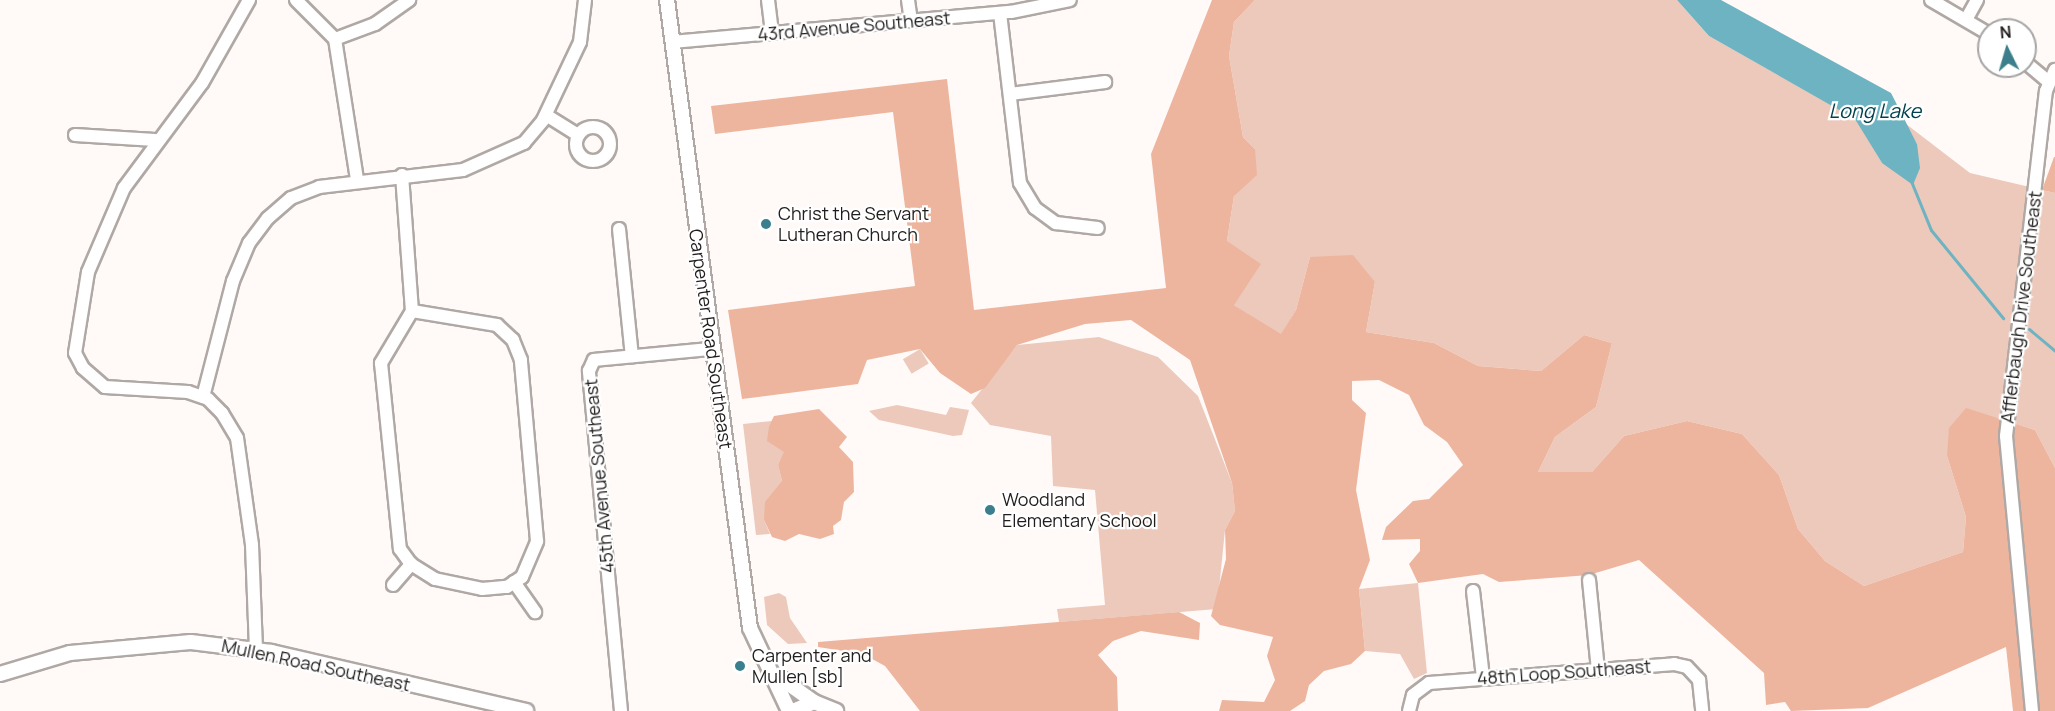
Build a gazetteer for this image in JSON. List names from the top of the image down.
{
  "streets": {
    "street": [
      "43rd Avenue Southeast",
      "Afflerbaugh Drive Southeast",
      "Carpenter Road Southeast",
      "45th Avenue Southeast",
      "Mullen Road Southeast",
      "48th Loop Southeast"
    ]
  },
  "crossings": [
    ["43rd Avenue Southeast", "Carpenter Road Southeast"],
    ["Carpenter Road Southeast", "45th Avenue Southeast"]
  ],
  "water": ["Long Lake"],
  "places": ["Christ the Servant Lutheran Church", "Woodland Elementary School", "Carpenter and Mullen [sb]"],
  "north": "top"
}
